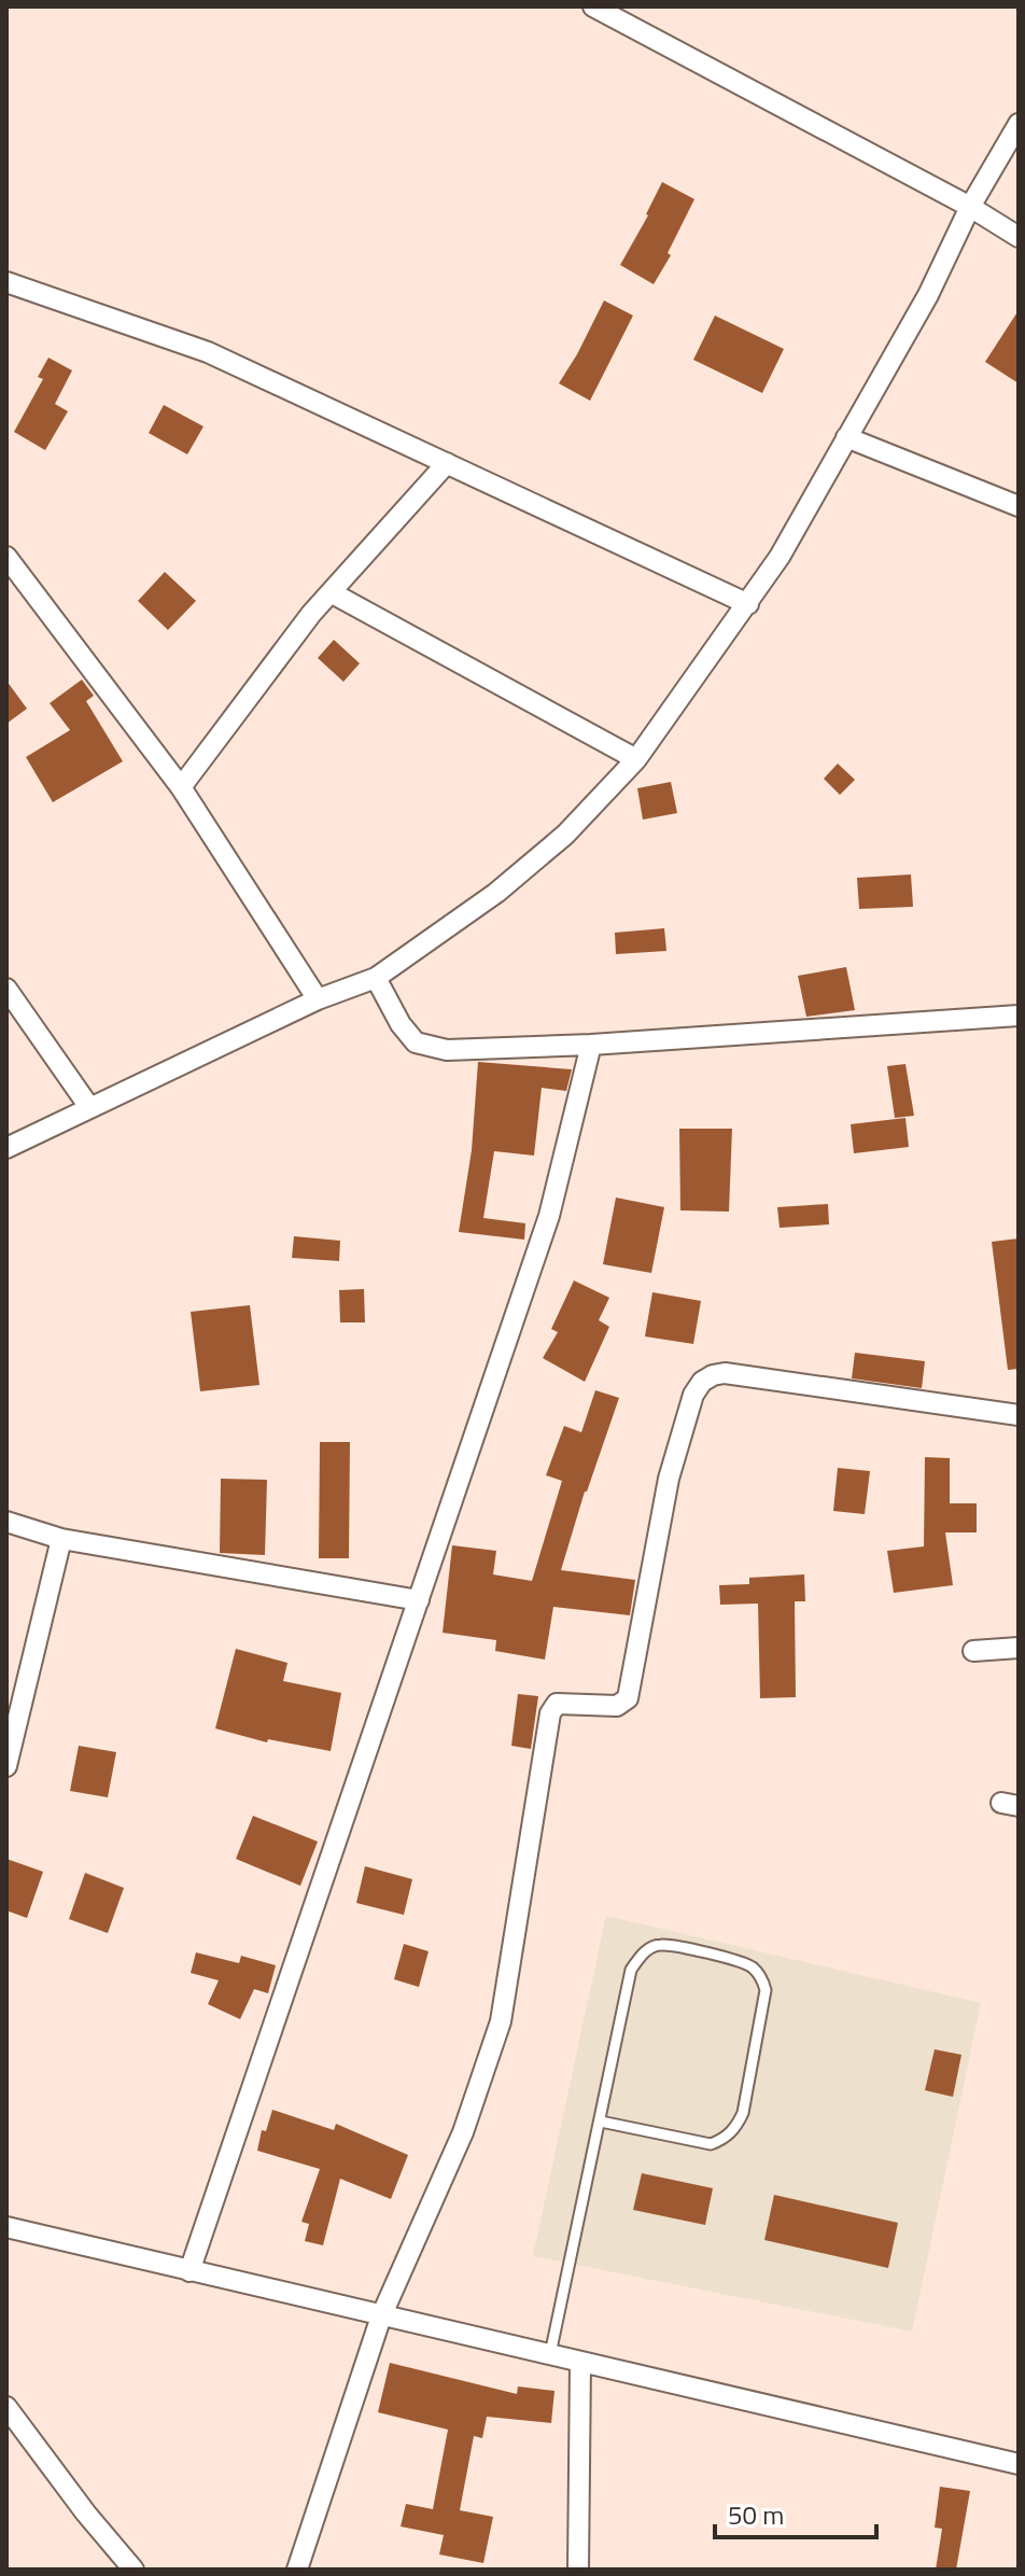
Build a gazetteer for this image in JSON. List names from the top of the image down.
{
  "scale_bar": "50 m"
}
